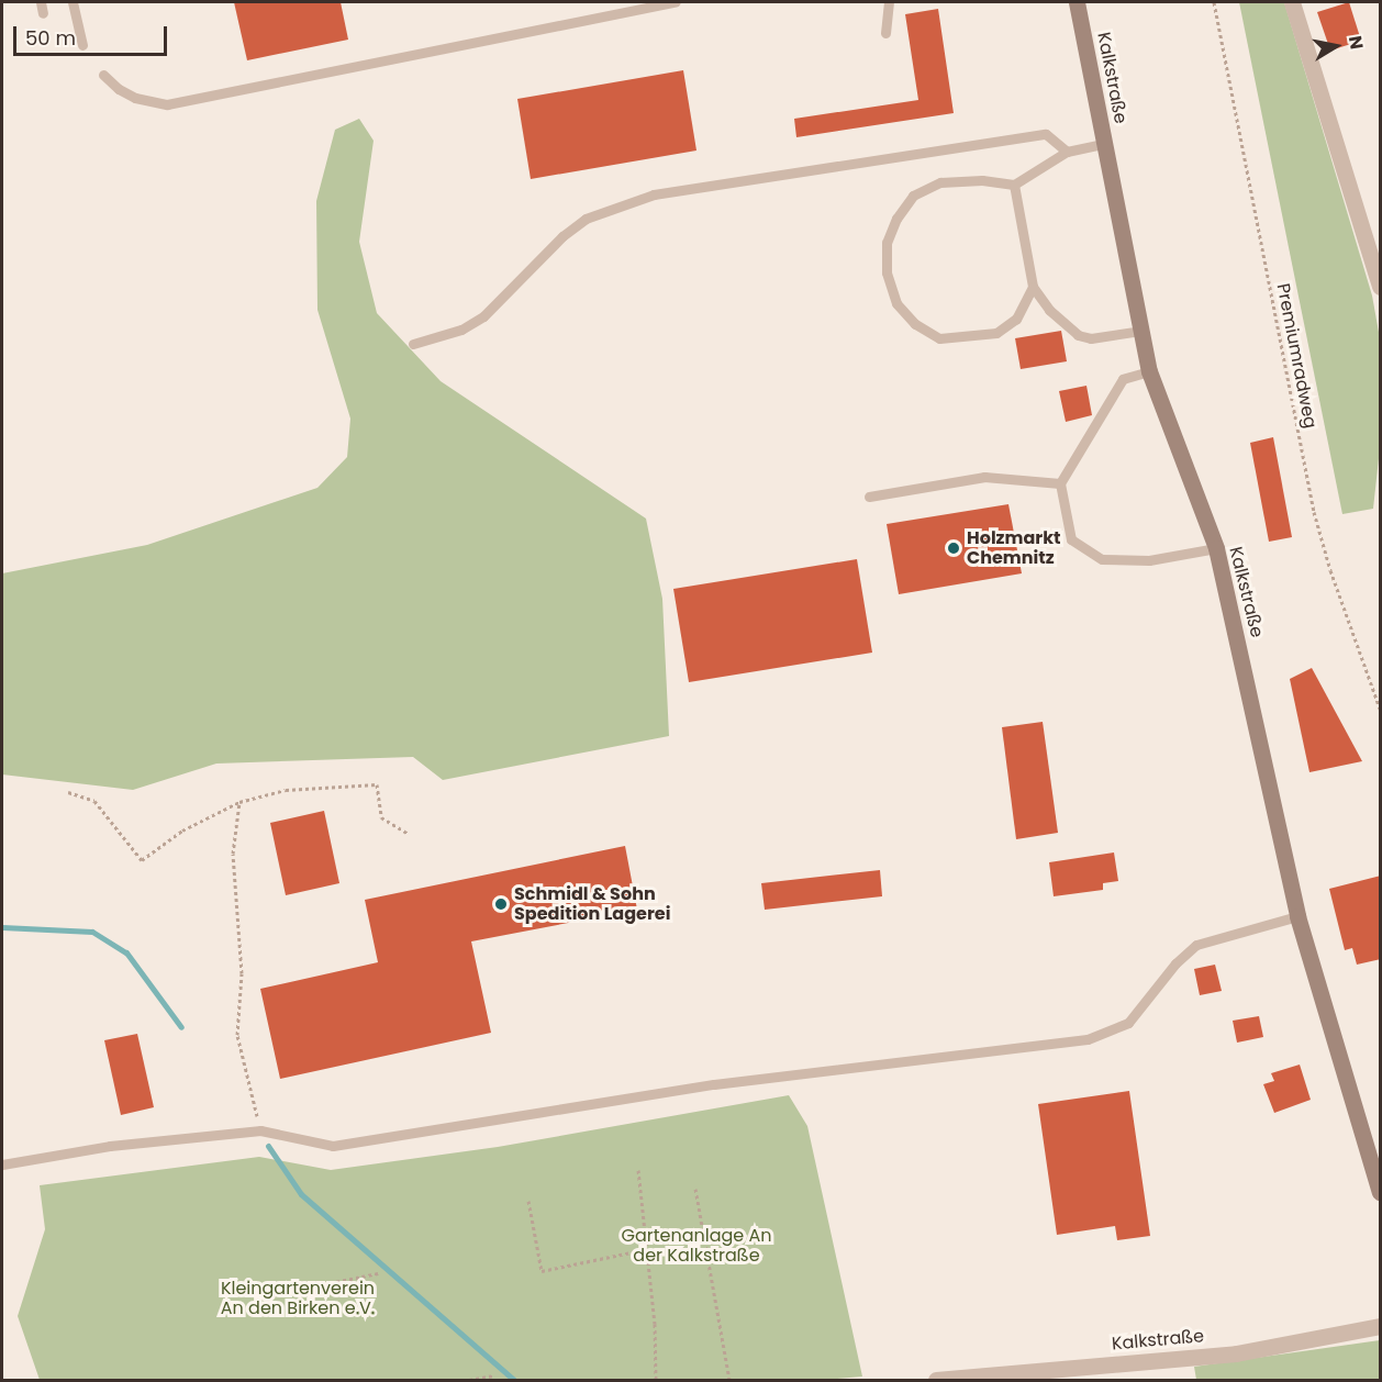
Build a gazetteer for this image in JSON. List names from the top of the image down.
{
  "streets": {
    "main road": ["Kalkstraße"],
    "path": ["Premiumradweg"]
  },
  "parks": ["Gartenanlage An der Kalkstraße", "Kleingartenverein An den Birken e.V."],
  "places": ["Holzmarkt Chemnitz", "Schmidl & Sohn Spedition Lagerei"],
  "scale_bar": "50 m",
  "north": "right"
}
